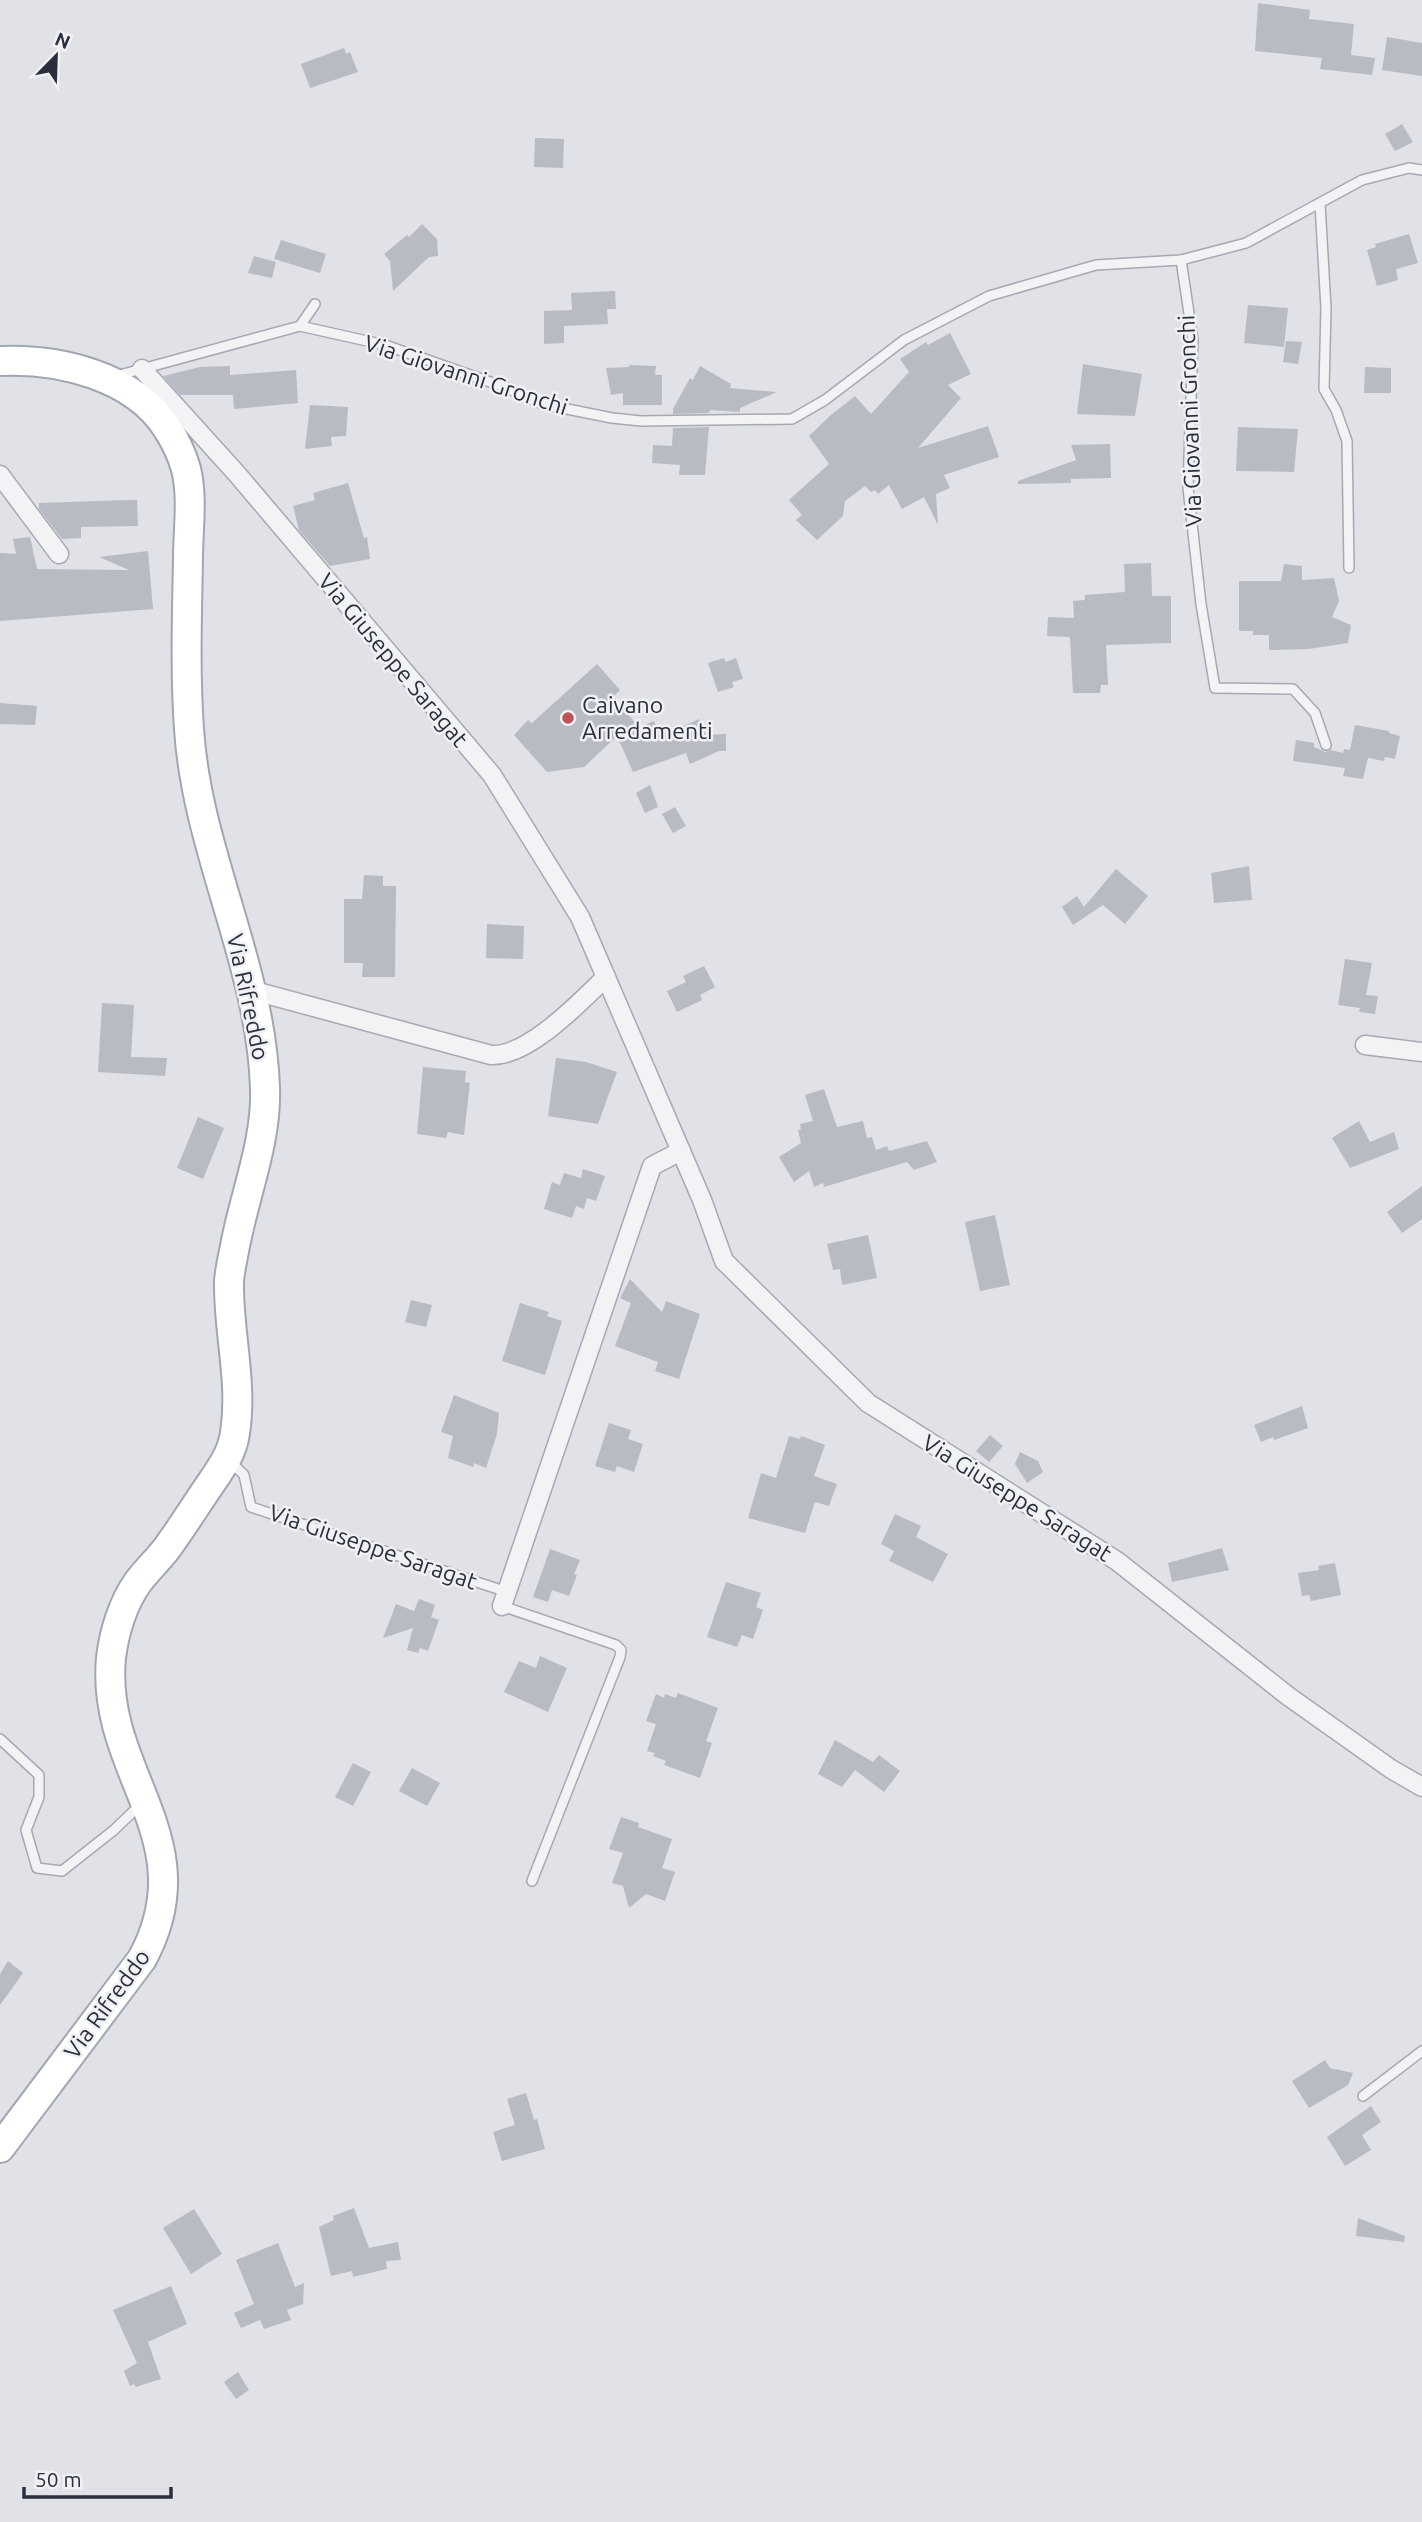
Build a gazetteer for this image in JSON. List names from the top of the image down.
{
  "streets": {
    "main road": ["Via Rifreddo"],
    "street": ["Via Giuseppe Saragat"],
    "lane": ["Via Giovanni Gronchi"]
  },
  "crossings": [
    ["Via Giovanni Gronchi", "Via Giuseppe Saragat"],
    ["Via Giovanni Gronchi", "Via Rifreddo"],
    ["Via Giuseppe Saragat", "Via Rifreddo"]
  ],
  "places": ["Caivano Arredamenti"],
  "scale_bar": "50 m",
  "north": "top right"
}
